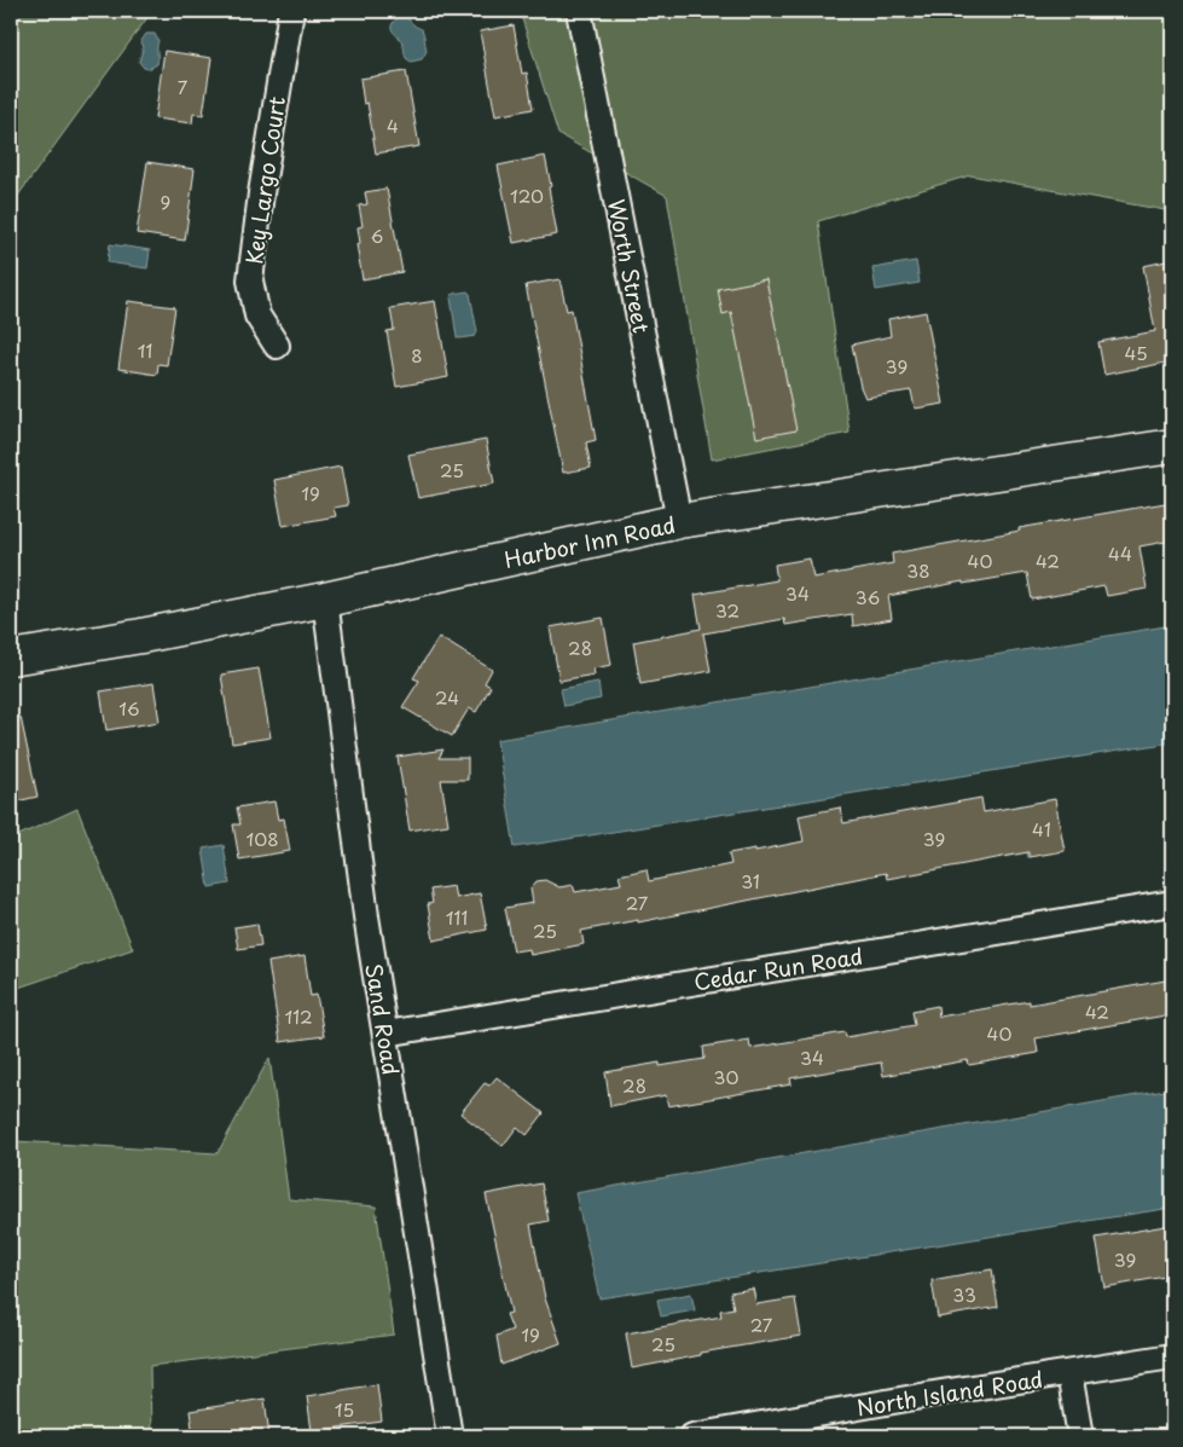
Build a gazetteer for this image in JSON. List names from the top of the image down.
{
  "streets": {
    "main road": ["Harbor Inn Road"],
    "street": [
      "Key Largo Court",
      "Worth Street",
      "Cedar Run Road",
      "Sand Road",
      "North Island Road"
    ]
  },
  "crossings": [
    ["Worth Street", "Harbor Inn Road"],
    ["Harbor Inn Road", "Sand Road"],
    ["Cedar Run Road", "Sand Road"]
  ],
  "house_numbers": [
    "7",
    "4",
    "120",
    "9",
    "6",
    "11",
    "45",
    "8",
    "39",
    "25",
    "19",
    "44",
    "40",
    "42",
    "38",
    "34",
    "36",
    "32",
    "28",
    "24",
    "16",
    "41",
    "108",
    "39",
    "31",
    "27",
    "111",
    "25",
    "42",
    "112",
    "40",
    "34",
    "30",
    "28",
    "39",
    "33",
    "27",
    "19",
    "25",
    "15"
  ]
}
